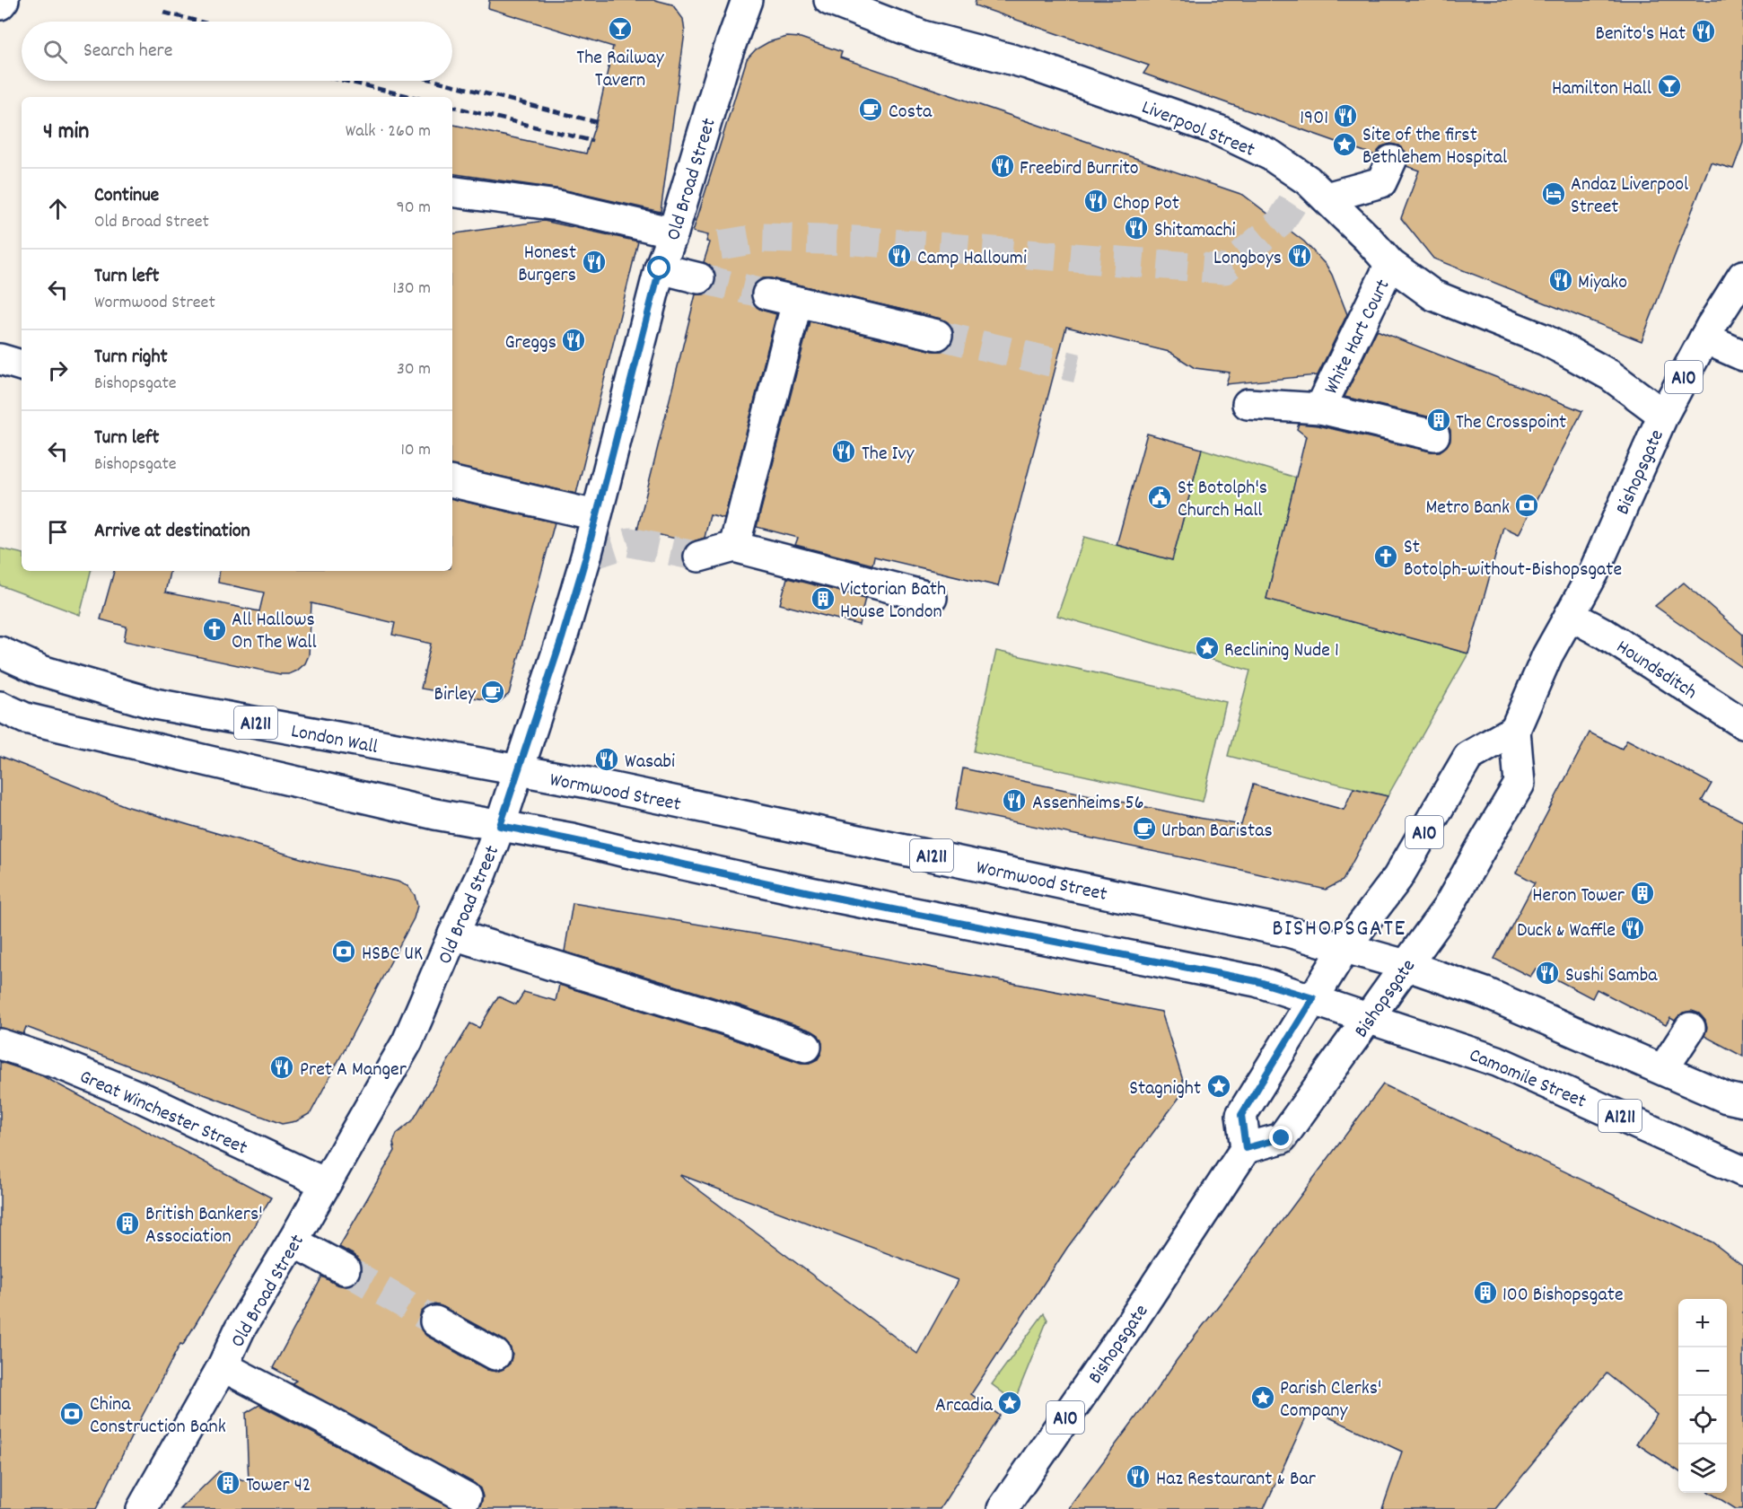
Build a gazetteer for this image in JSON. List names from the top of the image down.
{
  "streets": {
    "main road": [
      "Liverpool Street",
      "Old Broad Street",
      "White Hart Court",
      "A10",
      "Bishopsgate",
      "Houndsditch",
      "A1211",
      "London Wall",
      "Wormwood Street",
      "Camomile Street",
      "Great Winchester Street"
    ]
  },
  "crossings": [
    ["Liverpool Street", "White Hart Court"],
    ["Liverpool Street", "Bishopsgate"],
    ["Old Broad Street", "A1211"],
    ["Old Broad Street", "London Wall"],
    ["Old Broad Street", "Wormwood Street"],
    ["Old Broad Street", "Great Winchester Street"],
    ["A10", "Bishopsgate"],
    ["A10", "A1211"],
    ["A10", "Wormwood Street"],
    ["A10", "Camomile Street"],
    ["Bishopsgate", "Houndsditch"],
    ["Bishopsgate", "Wormwood Street"],
    ["Bishopsgate", "Camomile Street"],
    ["A1211", "Camomile Street"],
    ["London Wall", "Wormwood Street"]
  ],
  "districts": ["BISHOPSGATE"],
  "places": {
    "bar": ["The Railway Tavern", "Hamilton Hall"],
    "restaurant": [
      "Benito's Hat",
      "1901",
      "Freebird Burrito",
      "Chop Pot",
      "Shitamachi",
      "Camp Halloumi",
      "Longboys",
      "Honest Burgers",
      "Miyako",
      "Greggs",
      "The Ivy",
      "Wasabi",
      "Assenheims 56",
      "Duck & Waffle",
      "Sushi Samba",
      "Pret A Manger",
      "Haz Restaurant & Bar"
    ],
    "cafe": ["Costa", "Birley", "Urban Baristas"],
    "place": [
      "Site of the first Bethlehem Hospital",
      "Reclining Nude 1",
      "Stagnight",
      "Parish Clerks' Company",
      "Arcadia"
    ],
    "hotel": ["Andaz Liverpool Street"],
    "building": [
      "The Crosspoint",
      "Victorian Bath House London",
      "Heron Tower",
      "British Bankers' Association",
      "100 Bishopsgate",
      "Tower 42"
    ],
    "public building": ["St Botolph's Church Hall"],
    "bank": ["Metro Bank", "HSBC UK", "China Construction Bank"],
    "church": ["St Botolph-without-Bishopsgate", "All Hallows On The Wall"]
  },
  "page": {
    "search": "Search here",
    "heading": ["4 min", "Walk · 260 m"],
    "list": [
      ["Continue", "Old Broad Street", "90 m"],
      ["Turn left", "Wormwood Street", "130 m"],
      ["Turn right", "Bishopsgate", "30 m"],
      ["Turn left", "Bishopsgate", "10 m"],
      "Arrive at destination"
    ],
    "map_buttons": ["+", "−"]
  }
}
